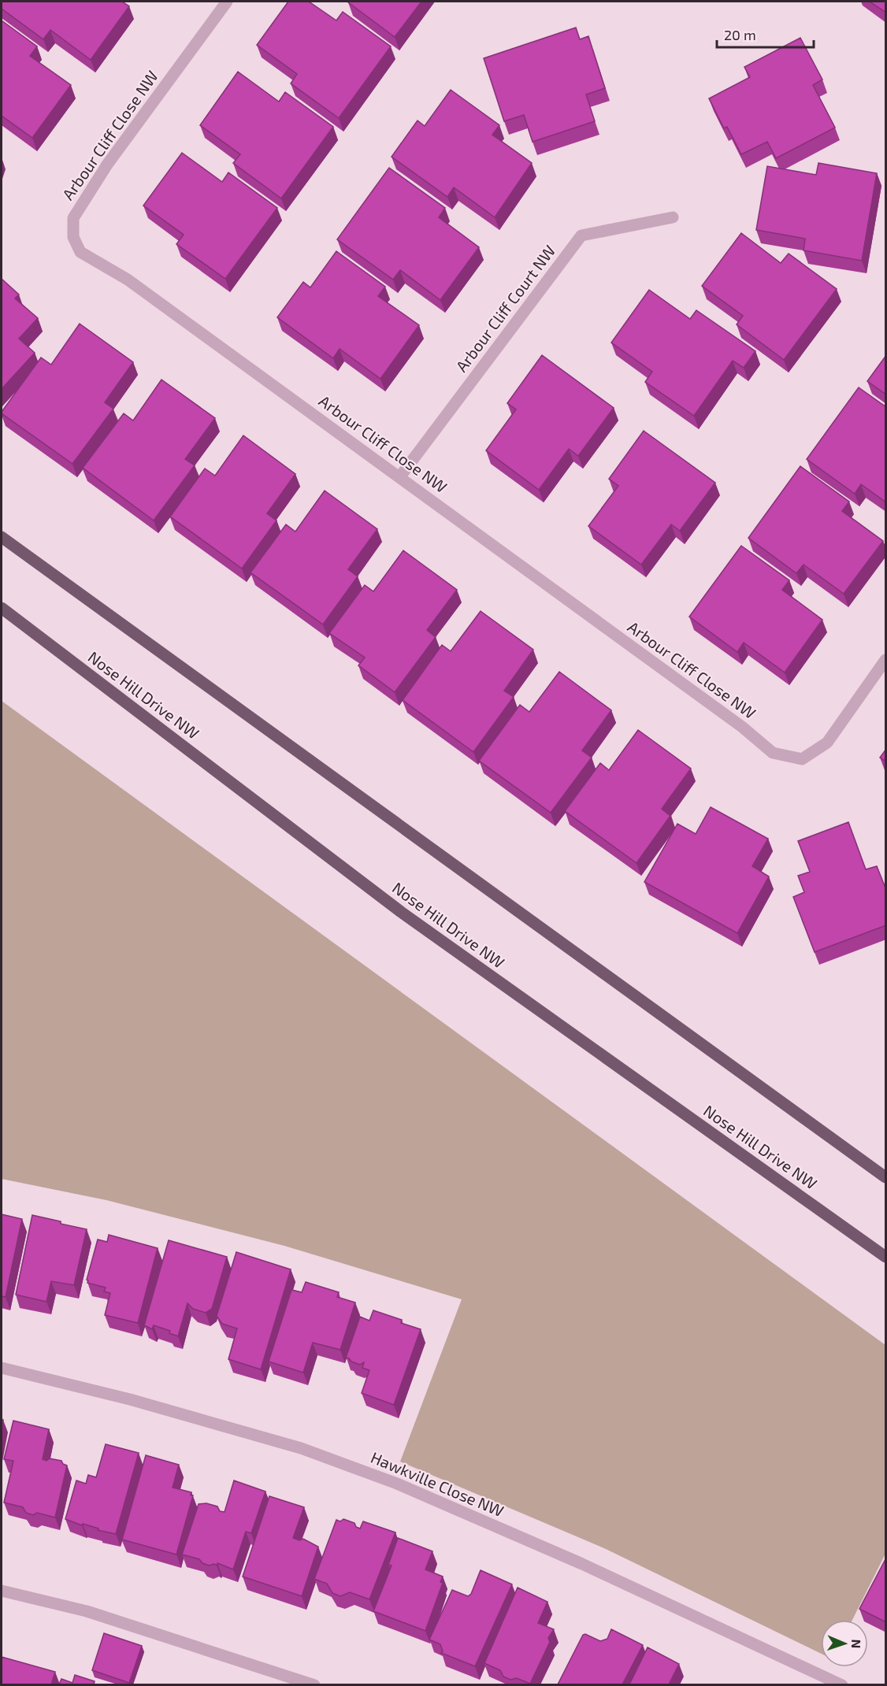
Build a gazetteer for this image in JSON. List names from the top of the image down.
{
  "streets": {
    "main road": ["Nose Hill Drive NW"],
    "street": ["Arbour Cliff Close NW", "Arbour Cliff Court NW", "Hawkville Close NW"]
  },
  "crossings": [
    ["Arbour Cliff Close NW", "Arbour Cliff Court NW"]
  ],
  "scale_bar": "20 m",
  "north": "right"
}
